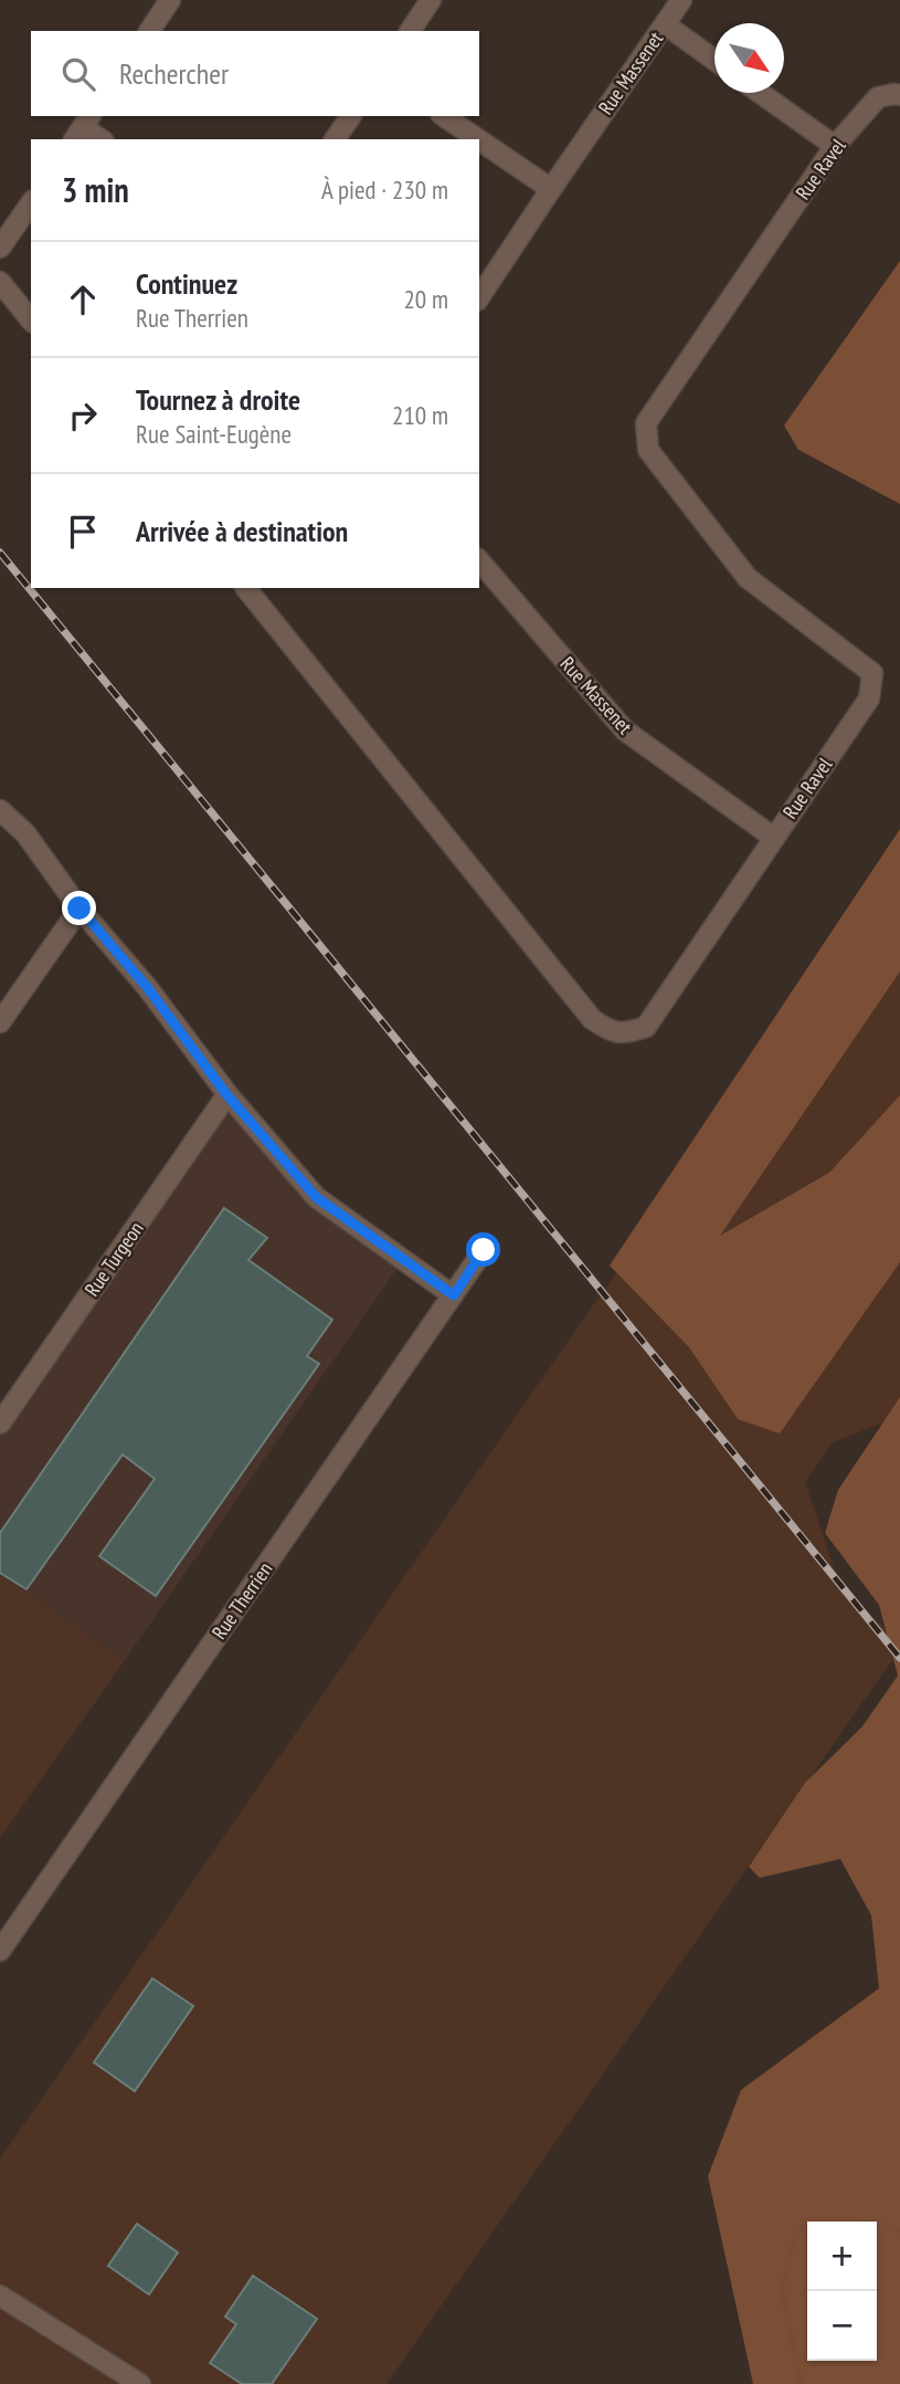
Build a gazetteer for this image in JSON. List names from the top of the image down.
{
  "streets": {
    "street": [
      "Rue Massenet",
      "Rue Ravel",
      "Rue Turgeon",
      "Rue Therrien"
    ]
  },
  "crossings": [
    ["Rue Massenet", "Rue Ravel"]
  ],
  "north": "bottom right",
  "page": {
    "search": "Rechercher",
    "heading": ["3 min", "À pied · 230 m"],
    "list": [
      ["Continuez", "Rue Therrien", "20 m"],
      ["Tournez à droite", "Rue Saint-Eugène", "210 m"],
      "Arrivée à destination"
    ],
    "map_buttons": ["+", "−"]
  }
}
